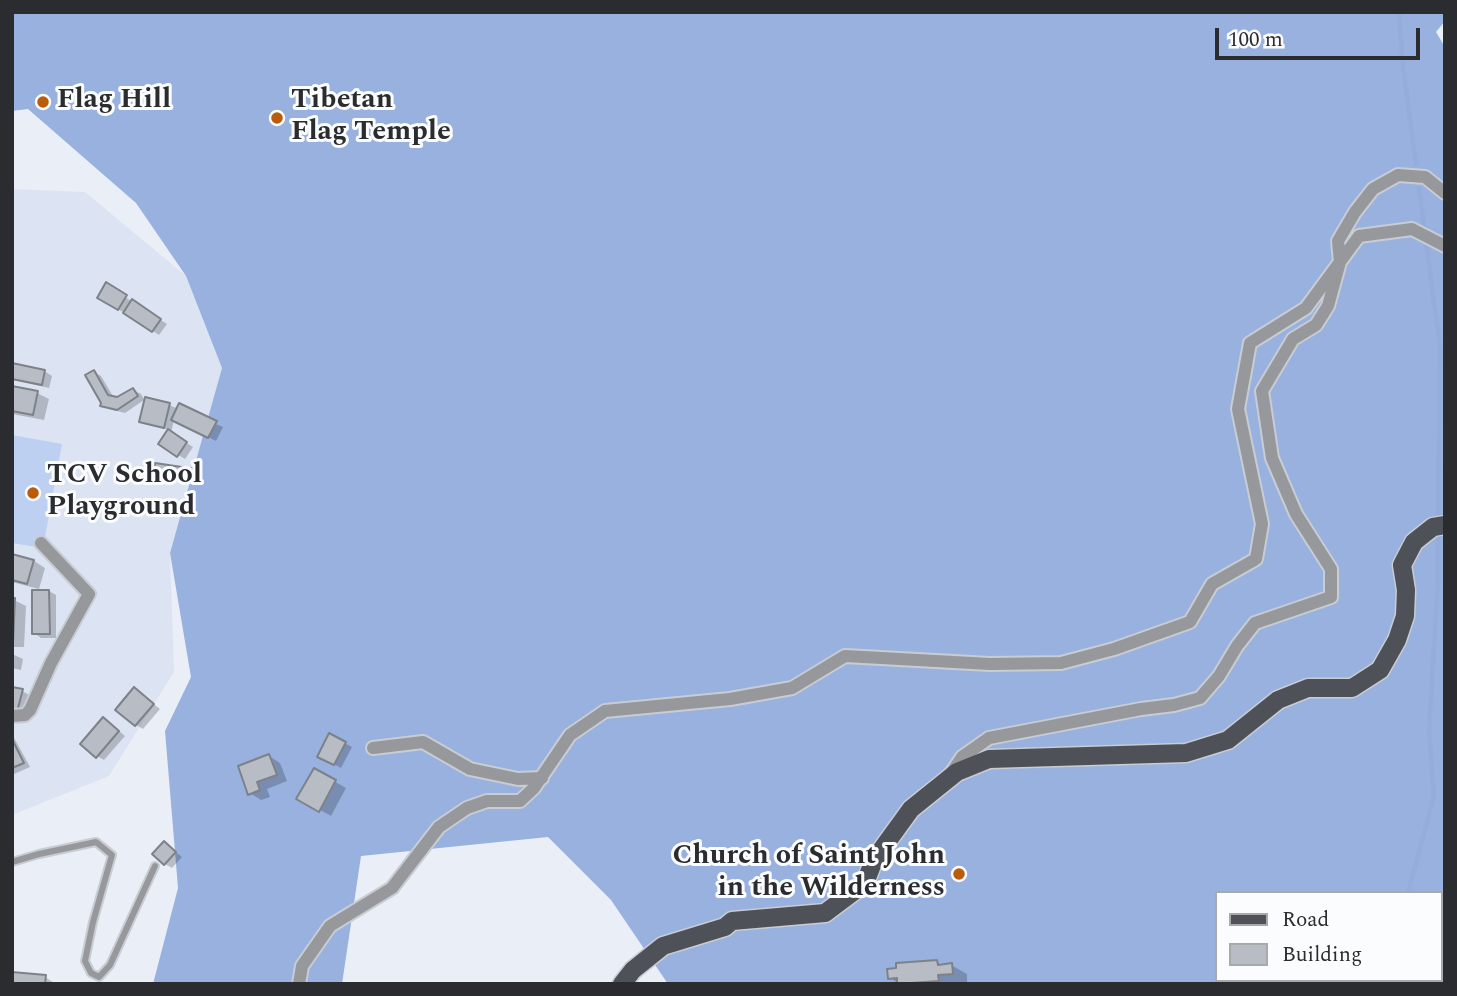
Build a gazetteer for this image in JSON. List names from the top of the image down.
{
  "places": [
    "Flag Hill",
    "Tibetan Flag Temple",
    "TCV School Playground",
    "Church of Saint John in the Wilderness"
  ],
  "legend": ["Road", "Building"],
  "scale_bar": "100 m"
}
